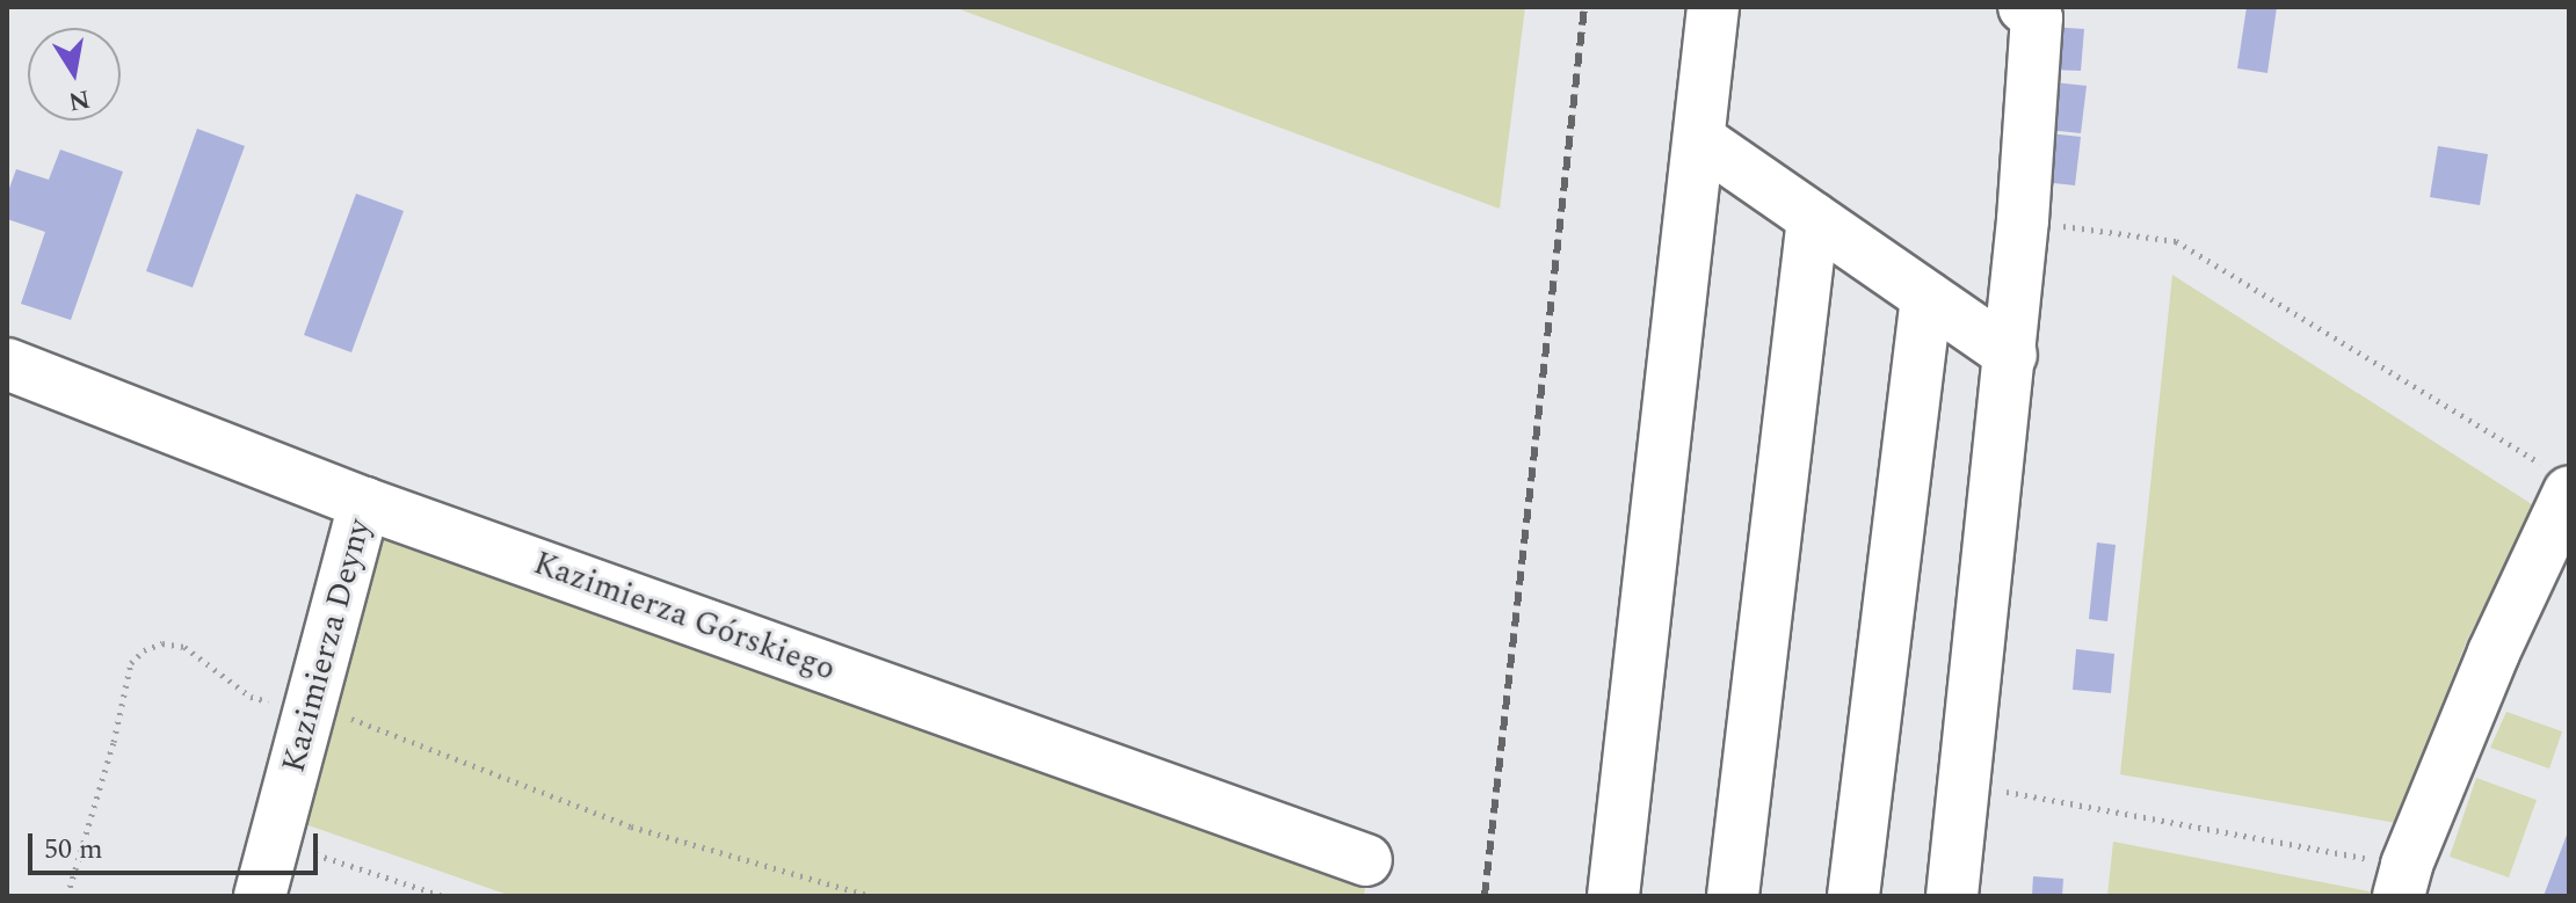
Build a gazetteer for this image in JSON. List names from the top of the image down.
{
  "streets": {
    "street": ["Kazimierza Górskiego", "Kazimierza Deyny"]
  },
  "crossings": [
    ["Kazimierza Górskiego", "Kazimierza Deyny"]
  ],
  "scale_bar": "50 m",
  "north": "bottom"
}
